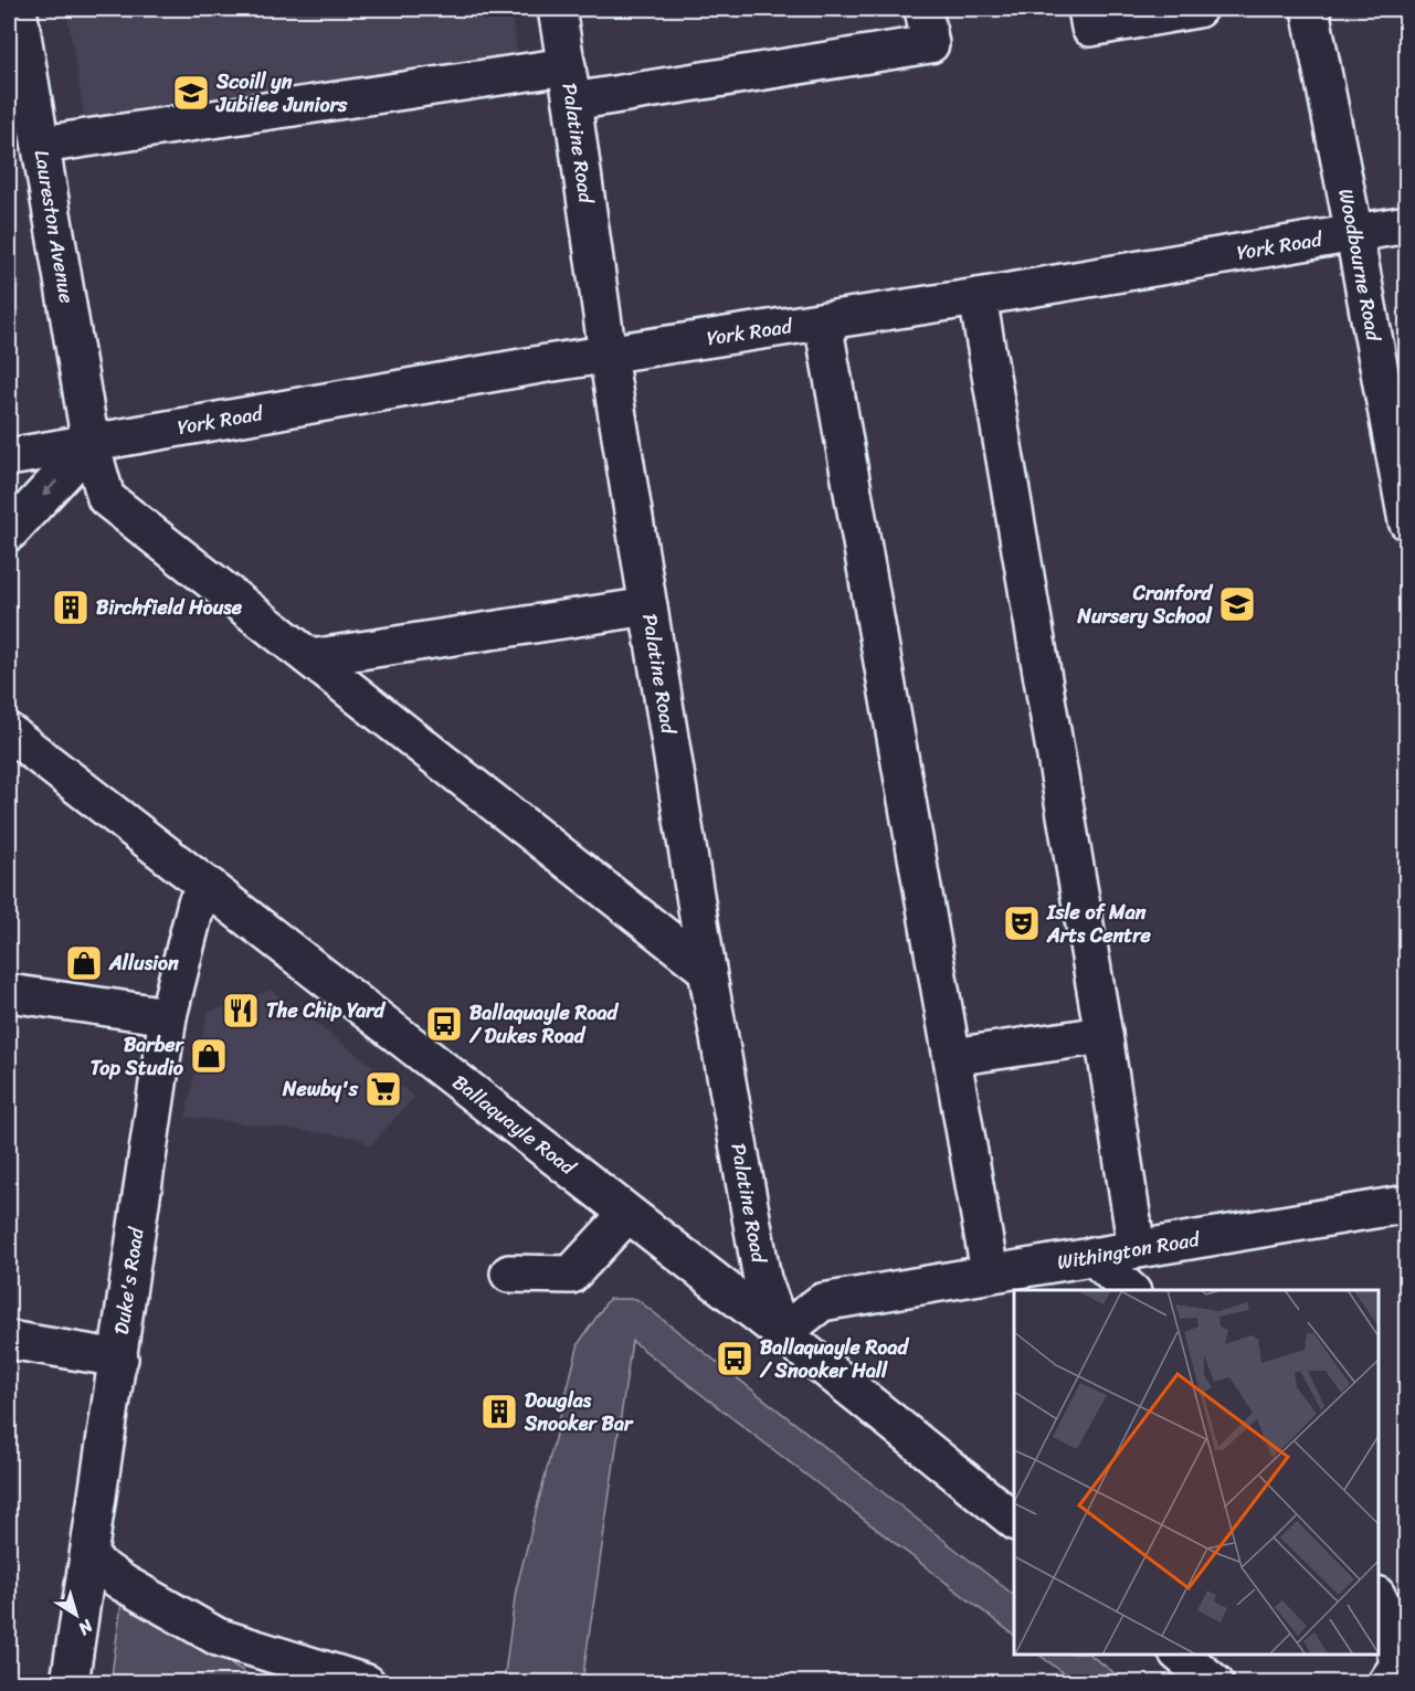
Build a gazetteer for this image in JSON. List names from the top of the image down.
{
  "streets": {
    "main road": [
      "Palatine Road",
      "Laureston Avenue",
      "York Road",
      "Woodbourne Road",
      "Ballaquayle Road",
      "Withington Road",
      "Duke's Road"
    ]
  },
  "crossings": [
    ["Palatine Road", "Laureston Avenue"],
    ["Palatine Road", "York Road"],
    ["Palatine Road", "Ballaquayle Road"],
    ["Palatine Road", "Withington Road"],
    ["Laureston Avenue", "York Road"],
    ["York Road", "Woodbourne Road"],
    ["Ballaquayle Road", "Withington Road"],
    ["Ballaquayle Road", "Duke's Road"]
  ],
  "places": {
    "school or university": ["Scoill yn Jubilee Juniors", "Cranford Nursery School"],
    "building": ["Birchfield House", "Douglas Snooker Bar"],
    "theatre": ["Isle of Man Arts Centre"],
    "shop": ["Allusion", "Barber Top Studio"],
    "restaurant": ["The Chip Yard"],
    "bus stop": ["Ballaquayle Road / Dukes Road", "Ballaquayle Road / Snooker Hall"],
    "supermarket": ["Newby's"]
  },
  "north": "bottom right"
}
